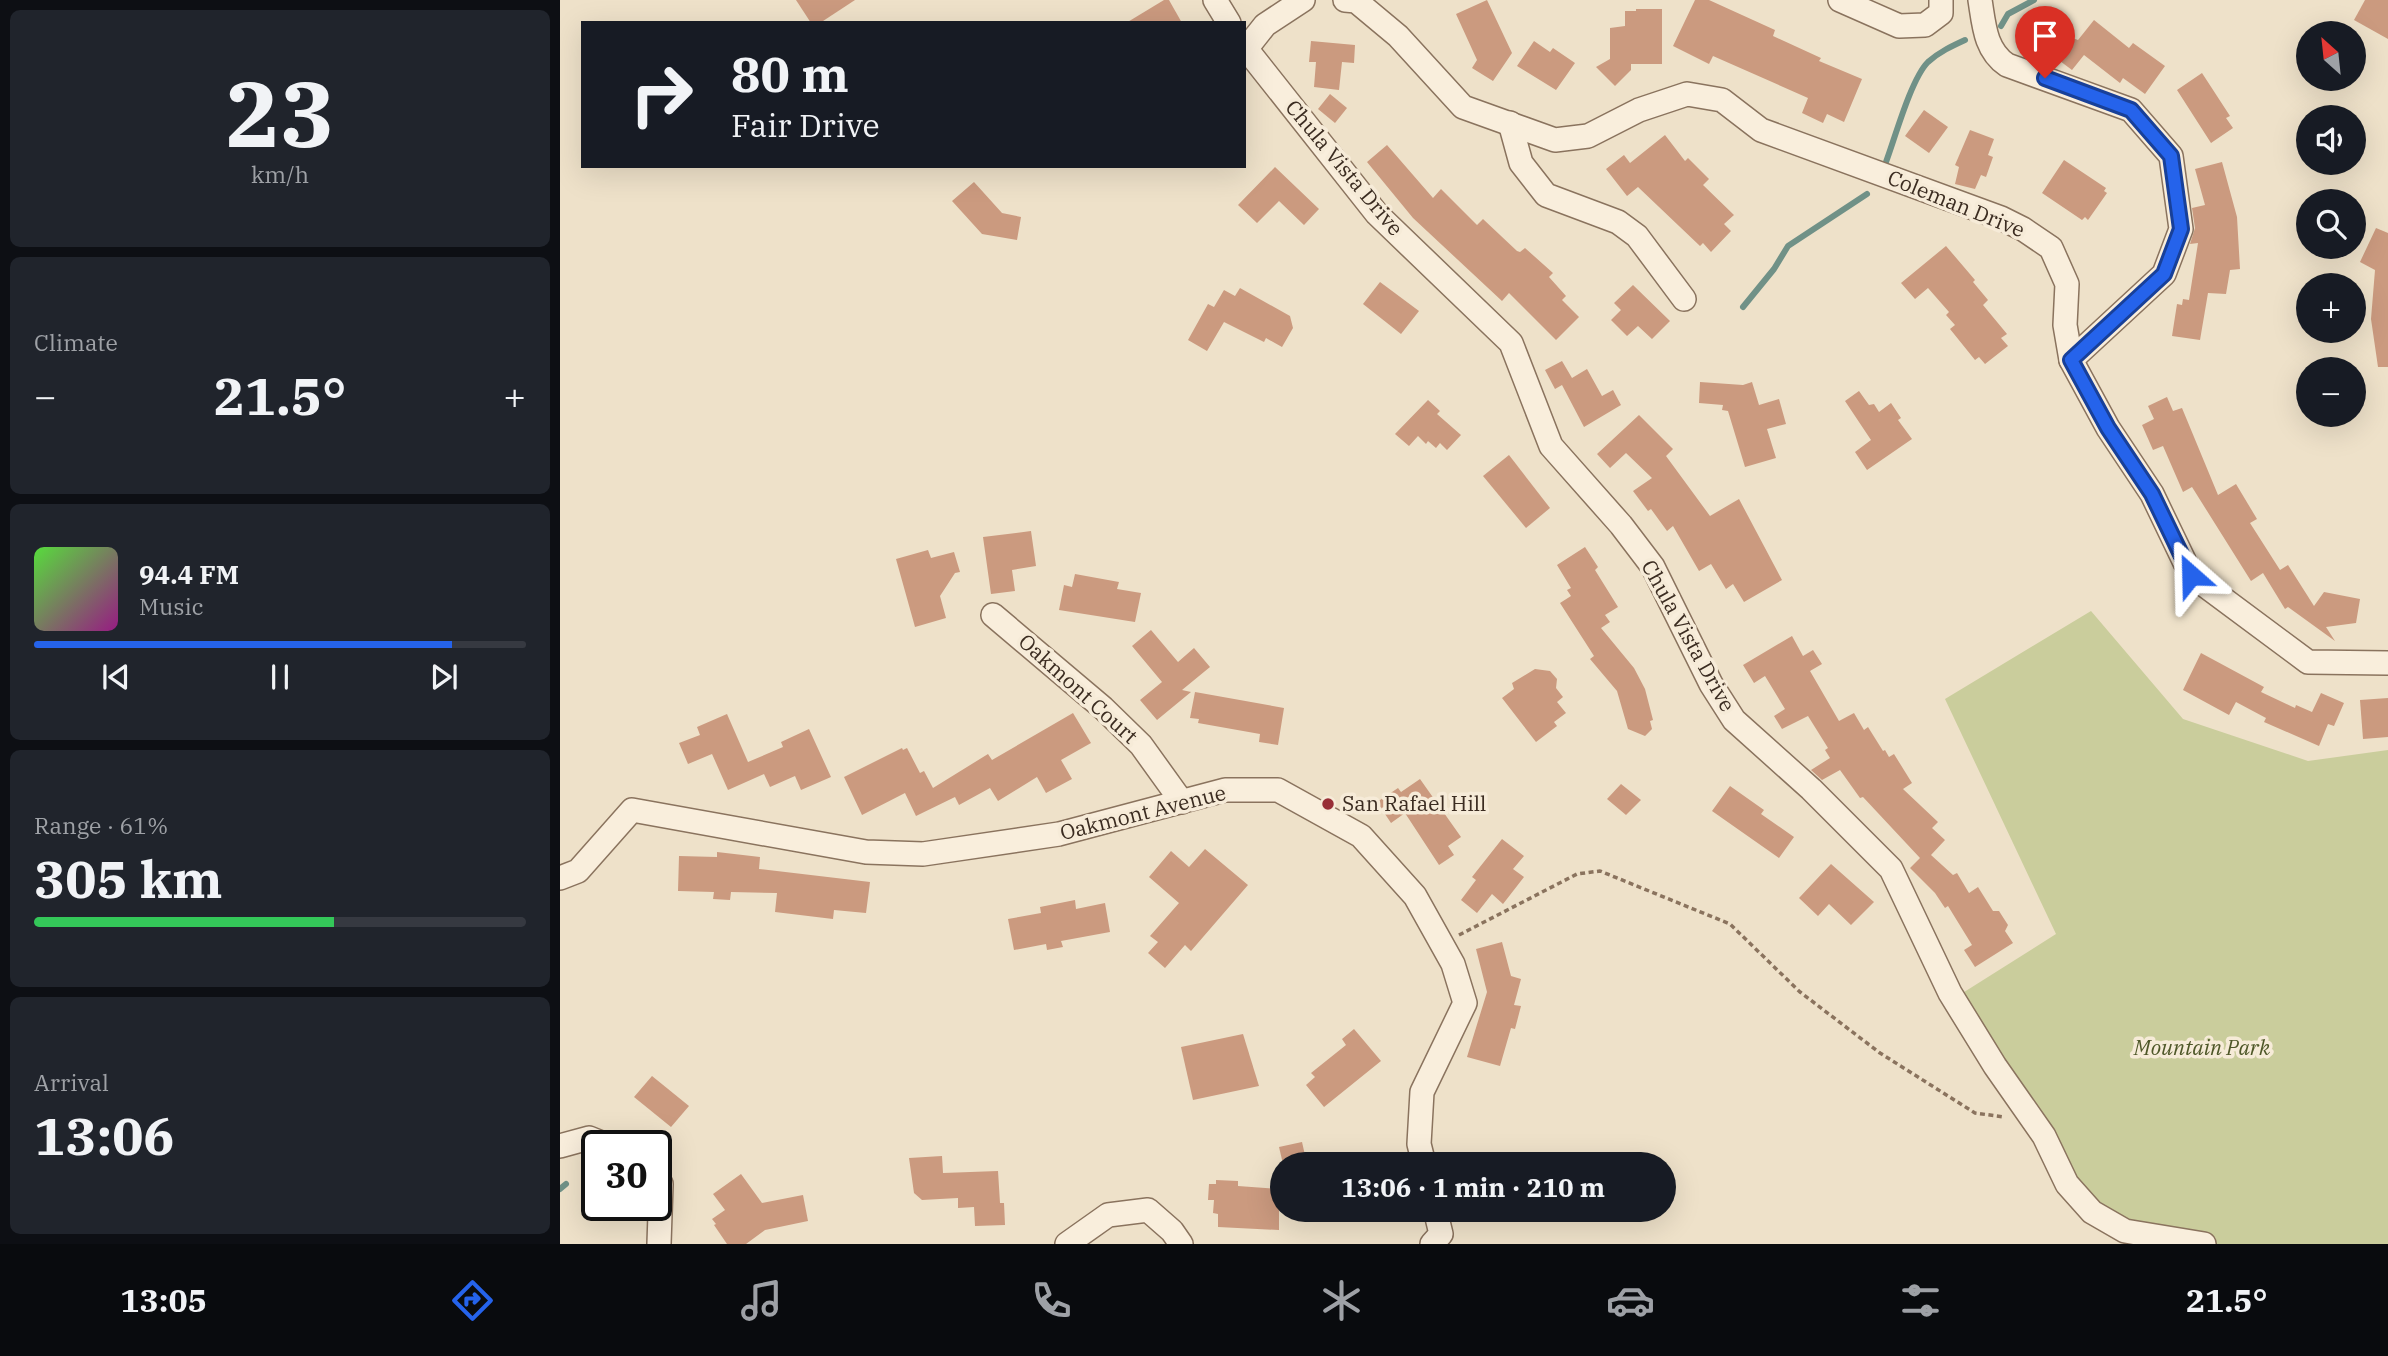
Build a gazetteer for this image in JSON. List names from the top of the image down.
{
  "streets": {
    "street": [
      "Chula Vista Drive",
      "Coleman Drive",
      "Oakmont Court",
      "Oakmont Avenue"
    ]
  },
  "crossings": [
    ["Oakmont Court", "Oakmont Avenue"]
  ],
  "parks": ["Mountain Park"],
  "places": ["San Rafael Hill"],
  "north": "top left",
  "page": {
    "tile": [
      ["23", "km/h"],
      "Climate",
      ["Range · 61%", "305 km"],
      ["Arrival", "13:06"]
    ],
    "map_buttons": ["+", "−"],
    "turn": ["80 m", "Fair Drive"],
    "heat": ["−", "21.5°", "+"],
    "song": ["94.4 FM", "Music"],
    "limit": "30",
    "trip": "13:06 · 1 min · 210 m",
    "tabs": ["13:05", "21.5°"]
  }
}
